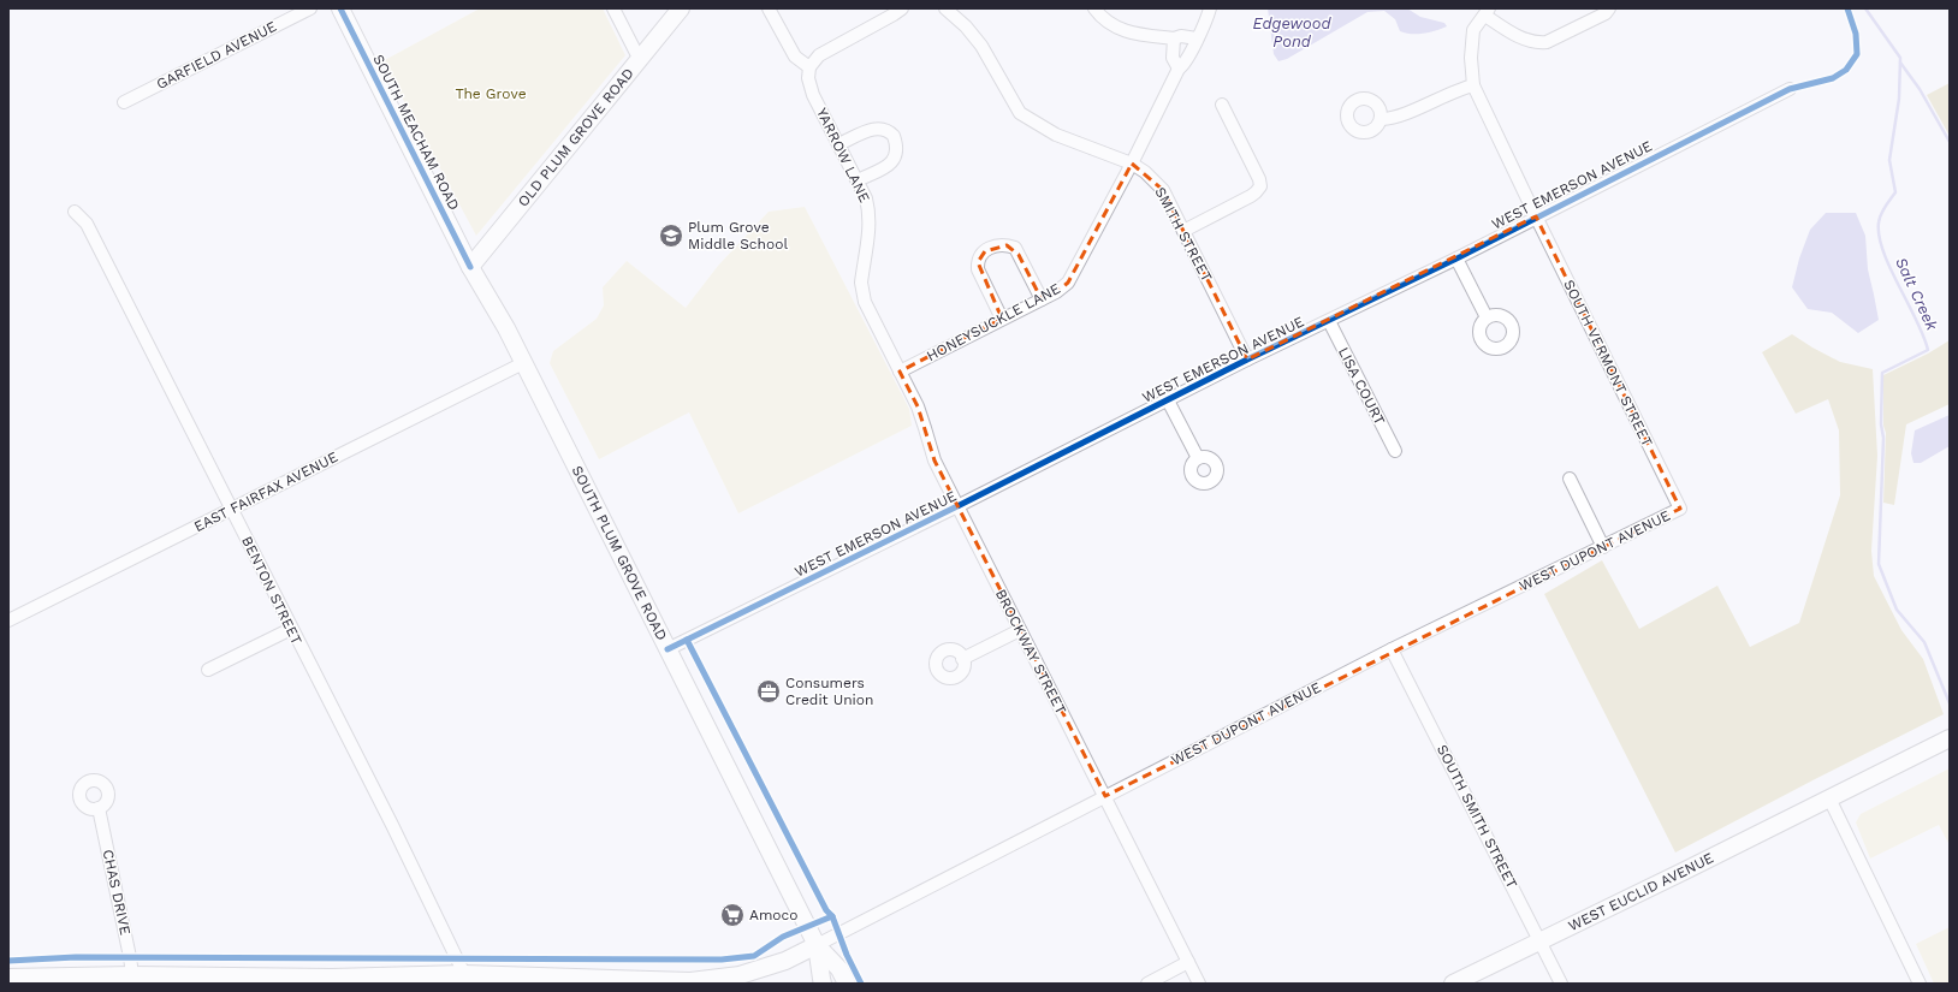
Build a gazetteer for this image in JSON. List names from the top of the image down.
{
  "streets": {
    "main road": [
      "SOUTH MEACHAM ROAD",
      "OLD PLUM GROVE ROAD",
      "SOUTH PLUM GROVE ROAD",
      "WEST EUCLID AVENUE"
    ],
    "street": [
      "GARFIELD AVENUE",
      "YARROW LANE",
      "WEST EMERSON AVENUE",
      "SMITH STREET",
      "HONEYSUCKLE LANE",
      "SOUTH VERMONT STREET",
      "LISA COURT",
      "EAST FAIRFAX AVENUE",
      "WEST DUPONT AVENUE",
      "BENTON STREET",
      "BROCKWAY STREET",
      "SOUTH SMITH STREET",
      "CHAS DRIVE"
    ]
  },
  "crossings": [
    ["SOUTH MEACHAM ROAD", "OLD PLUM GROVE ROAD"],
    ["SOUTH MEACHAM ROAD", "SOUTH PLUM GROVE ROAD"],
    ["OLD PLUM GROVE ROAD", "SOUTH PLUM GROVE ROAD"],
    ["YARROW LANE", "WEST EMERSON AVENUE"],
    ["YARROW LANE", "HONEYSUCKLE LANE"],
    ["YARROW LANE", "BROCKWAY STREET"],
    ["WEST EMERSON AVENUE", "SMITH STREET"],
    ["WEST EMERSON AVENUE", "SOUTH VERMONT STREET"],
    ["WEST EMERSON AVENUE", "LISA COURT"],
    ["WEST EMERSON AVENUE", "SOUTH PLUM GROVE ROAD"],
    ["WEST EMERSON AVENUE", "BROCKWAY STREET"],
    ["SMITH STREET", "HONEYSUCKLE LANE"],
    ["SOUTH VERMONT STREET", "WEST DUPONT AVENUE"],
    ["EAST FAIRFAX AVENUE", "SOUTH PLUM GROVE ROAD"],
    ["EAST FAIRFAX AVENUE", "BENTON STREET"],
    ["WEST DUPONT AVENUE", "SOUTH PLUM GROVE ROAD"],
    ["WEST DUPONT AVENUE", "BROCKWAY STREET"],
    ["WEST DUPONT AVENUE", "SOUTH SMITH STREET"],
    ["SOUTH SMITH STREET", "WEST EUCLID AVENUE"]
  ],
  "water": ["Edgewood Pond", "Salt Creek"],
  "parks": ["The Grove"],
  "places": {
    "school or university": ["Plum Grove Middle School"],
    "office": ["Consumers Credit Union"],
    "supermarket": ["Amoco"]
  }
}
